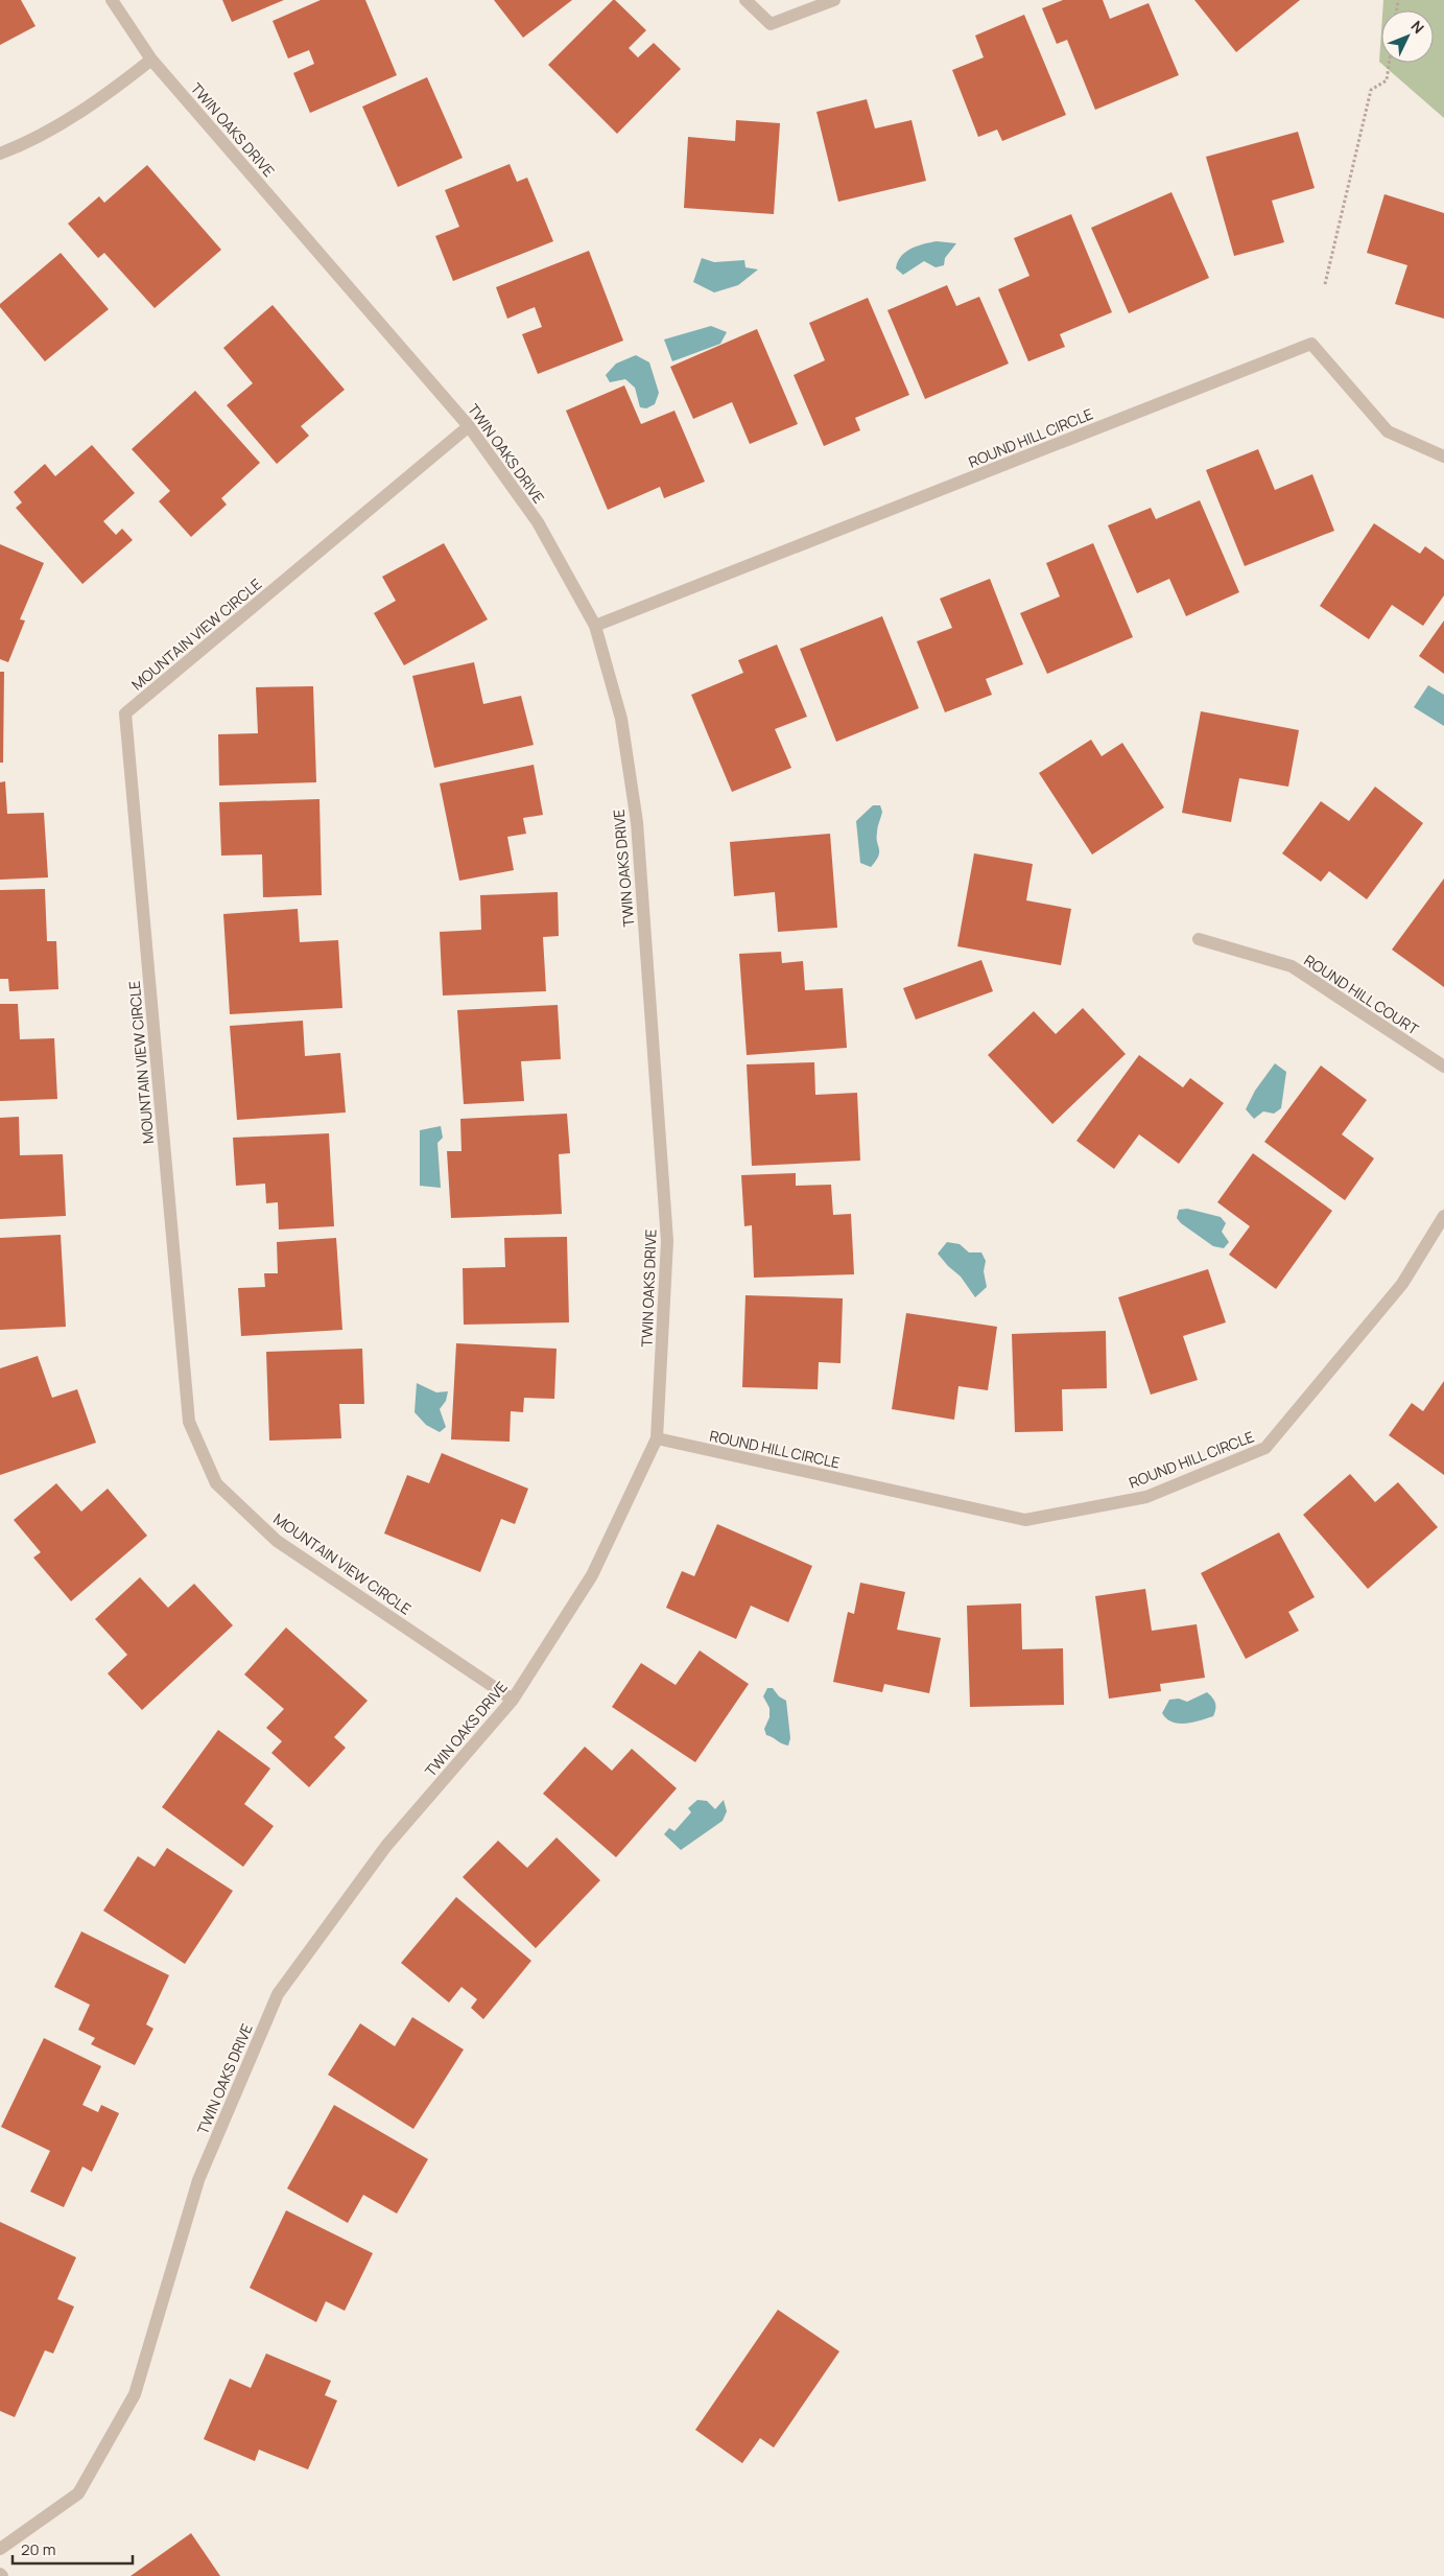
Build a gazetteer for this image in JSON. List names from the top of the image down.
{
  "streets": {
    "street": [
      "TWIN OAKS DRIVE",
      "ROUND HILL CIRCLE",
      "MOUNTAIN VIEW CIRCLE",
      "ROUND HILL COURT"
    ]
  },
  "crossings": [
    ["TWIN OAKS DRIVE", "ROUND HILL CIRCLE"],
    ["TWIN OAKS DRIVE", "MOUNTAIN VIEW CIRCLE"]
  ],
  "scale_bar": "20 m",
  "north": "top right"
}
